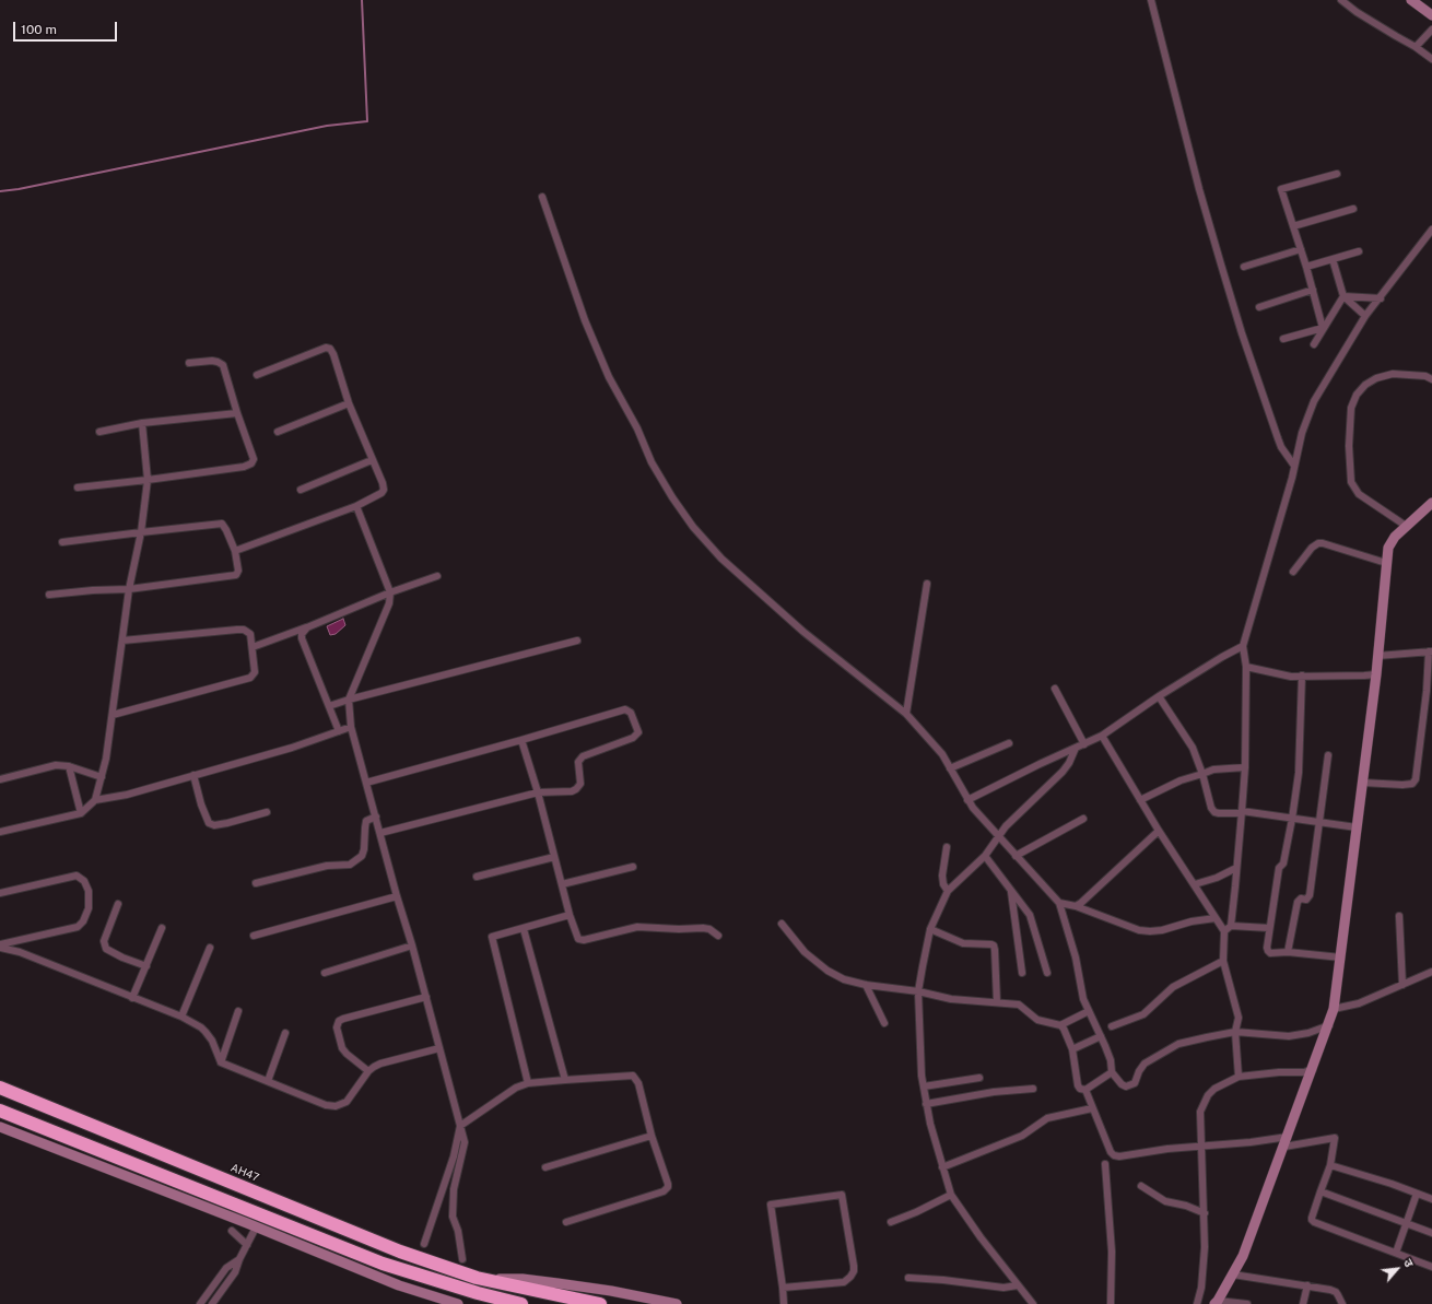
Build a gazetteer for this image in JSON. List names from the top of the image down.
{
  "streets": {
    "highway": ["AH47"]
  },
  "scale_bar": "100 m",
  "north": "top right"
}
